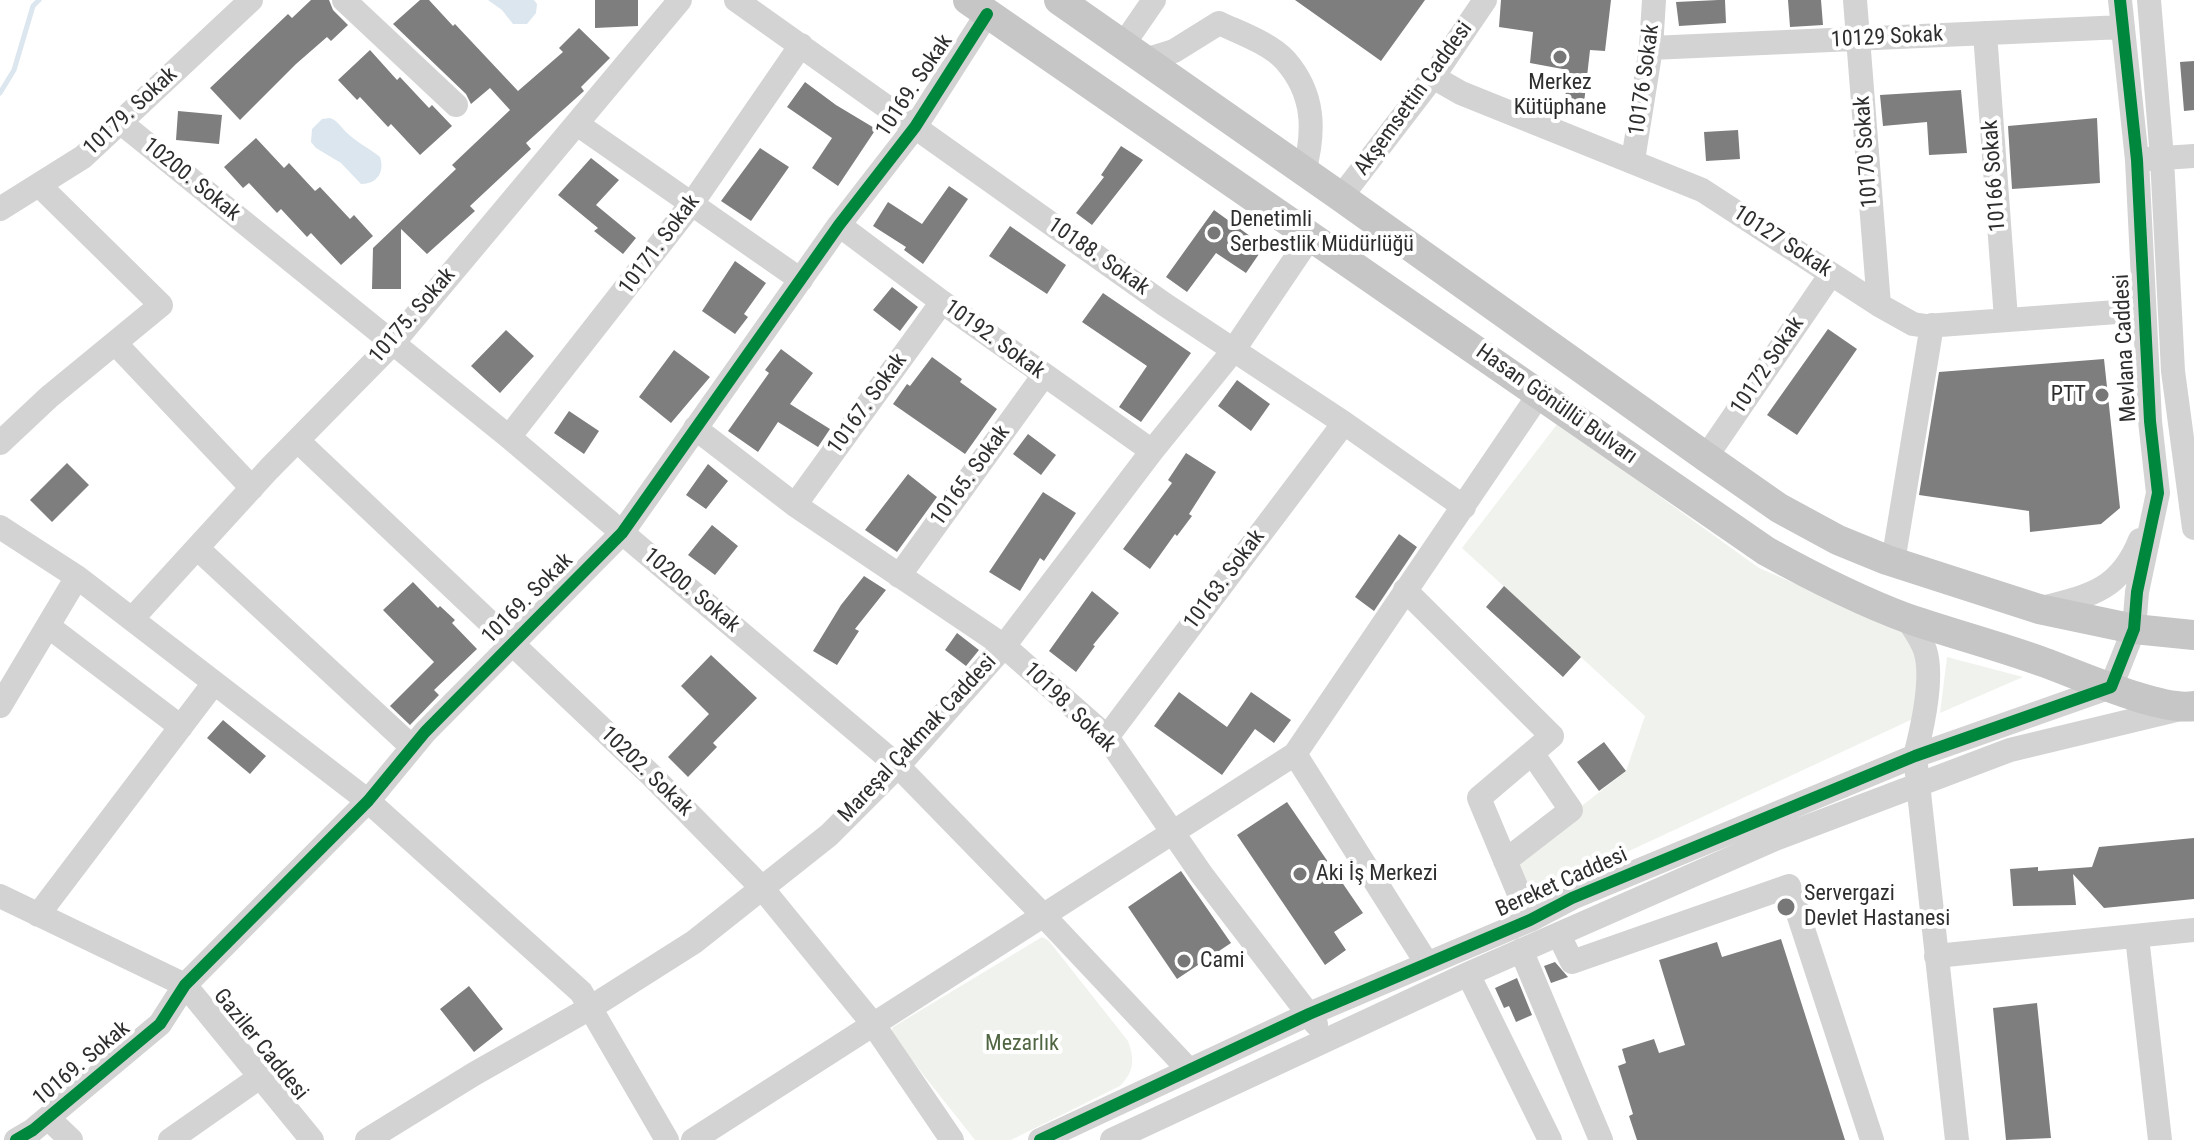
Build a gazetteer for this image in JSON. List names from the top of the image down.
{
  "streets": {
    "main road": ["Hasan Gönüllü Bulvarı"],
    "street": [
      "10129 Sokak",
      "10176 Sokak",
      "10169. Sokak",
      "Akşemsettin Caddesi",
      "10179. Sokak",
      "10170 Sokak",
      "10166 Sokak",
      "10200. Sokak",
      "10127 Sokak",
      "10171. Sokak",
      "10188. Sokak",
      "10175. Sokak",
      "10192. Sokak",
      "Mevlana Caddesi",
      "10172 Sokak",
      "10167. Sokak",
      "10165. Sokak",
      "10163. Sokak",
      "10198. Sokak",
      "Mareşal Çakmak Caddesi",
      "10202. Sokak",
      "Bereket Caddesi",
      "Gaziler Caddesi"
    ]
  },
  "crossings": [
    ["10129 Sokak", "10176 Sokak"],
    ["10129 Sokak", "10170 Sokak"],
    ["10129 Sokak", "10166 Sokak"],
    ["10129 Sokak", "Mevlana Caddesi"],
    ["10176 Sokak", "10127 Sokak"],
    ["10169. Sokak", "10200. Sokak"],
    ["10169. Sokak", "10188. Sokak"],
    ["10169. Sokak", "10192. Sokak"],
    ["10169. Sokak", "Hasan Gönüllü Bulvarı"],
    ["10169. Sokak", "10198. Sokak"],
    ["10169. Sokak", "10202. Sokak"],
    ["10169. Sokak", "Gaziler Caddesi"],
    ["Akşemsettin Caddesi", "10127 Sokak"],
    ["Akşemsettin Caddesi", "Hasan Gönüllü Bulvarı"],
    ["10179. Sokak", "10200. Sokak"],
    ["10170 Sokak", "10127 Sokak"],
    ["10166 Sokak", "10127 Sokak"],
    ["10200. Sokak", "10171. Sokak"],
    ["10200. Sokak", "10175. Sokak"],
    ["10200. Sokak", "Mareşal Çakmak Caddesi"],
    ["10200. Sokak", "Bereket Caddesi"],
    ["10127 Sokak", "Mevlana Caddesi"],
    ["10127 Sokak", "10172 Sokak"],
    ["10171. Sokak", "10188. Sokak"],
    ["10188. Sokak", "10163. Sokak"],
    ["10188. Sokak", "Mareşal Çakmak Caddesi"],
    ["10175. Sokak", "10202. Sokak"],
    ["10192. Sokak", "10167. Sokak"],
    ["10192. Sokak", "10165. Sokak"],
    ["10192. Sokak", "Mareşal Çakmak Caddesi"],
    ["Mevlana Caddesi", "Hasan Gönüllü Bulvarı"],
    ["Mevlana Caddesi", "Bereket Caddesi"],
    ["10172 Sokak", "Hasan Gönüllü Bulvarı"],
    ["10167. Sokak", "10198. Sokak"],
    ["Hasan Gönüllü Bulvarı", "Mareşal Çakmak Caddesi"],
    ["Hasan Gönüllü Bulvarı", "Bereket Caddesi"],
    ["10165. Sokak", "10198. Sokak"],
    ["10163. Sokak", "10198. Sokak"],
    ["10198. Sokak", "Mareşal Çakmak Caddesi"],
    ["10198. Sokak", "Bereket Caddesi"],
    ["Mareşal Çakmak Caddesi", "10202. Sokak"]
  ],
  "parks": ["Mezarlık"],
  "places": [
    "Merkez Kütüphane",
    "Denetimli Serbestlik Müdürlüğü",
    "PTT",
    "Aki İş Merkezi",
    "Servergazi Devlet Hastanesi",
    "Cami"
  ]
}
